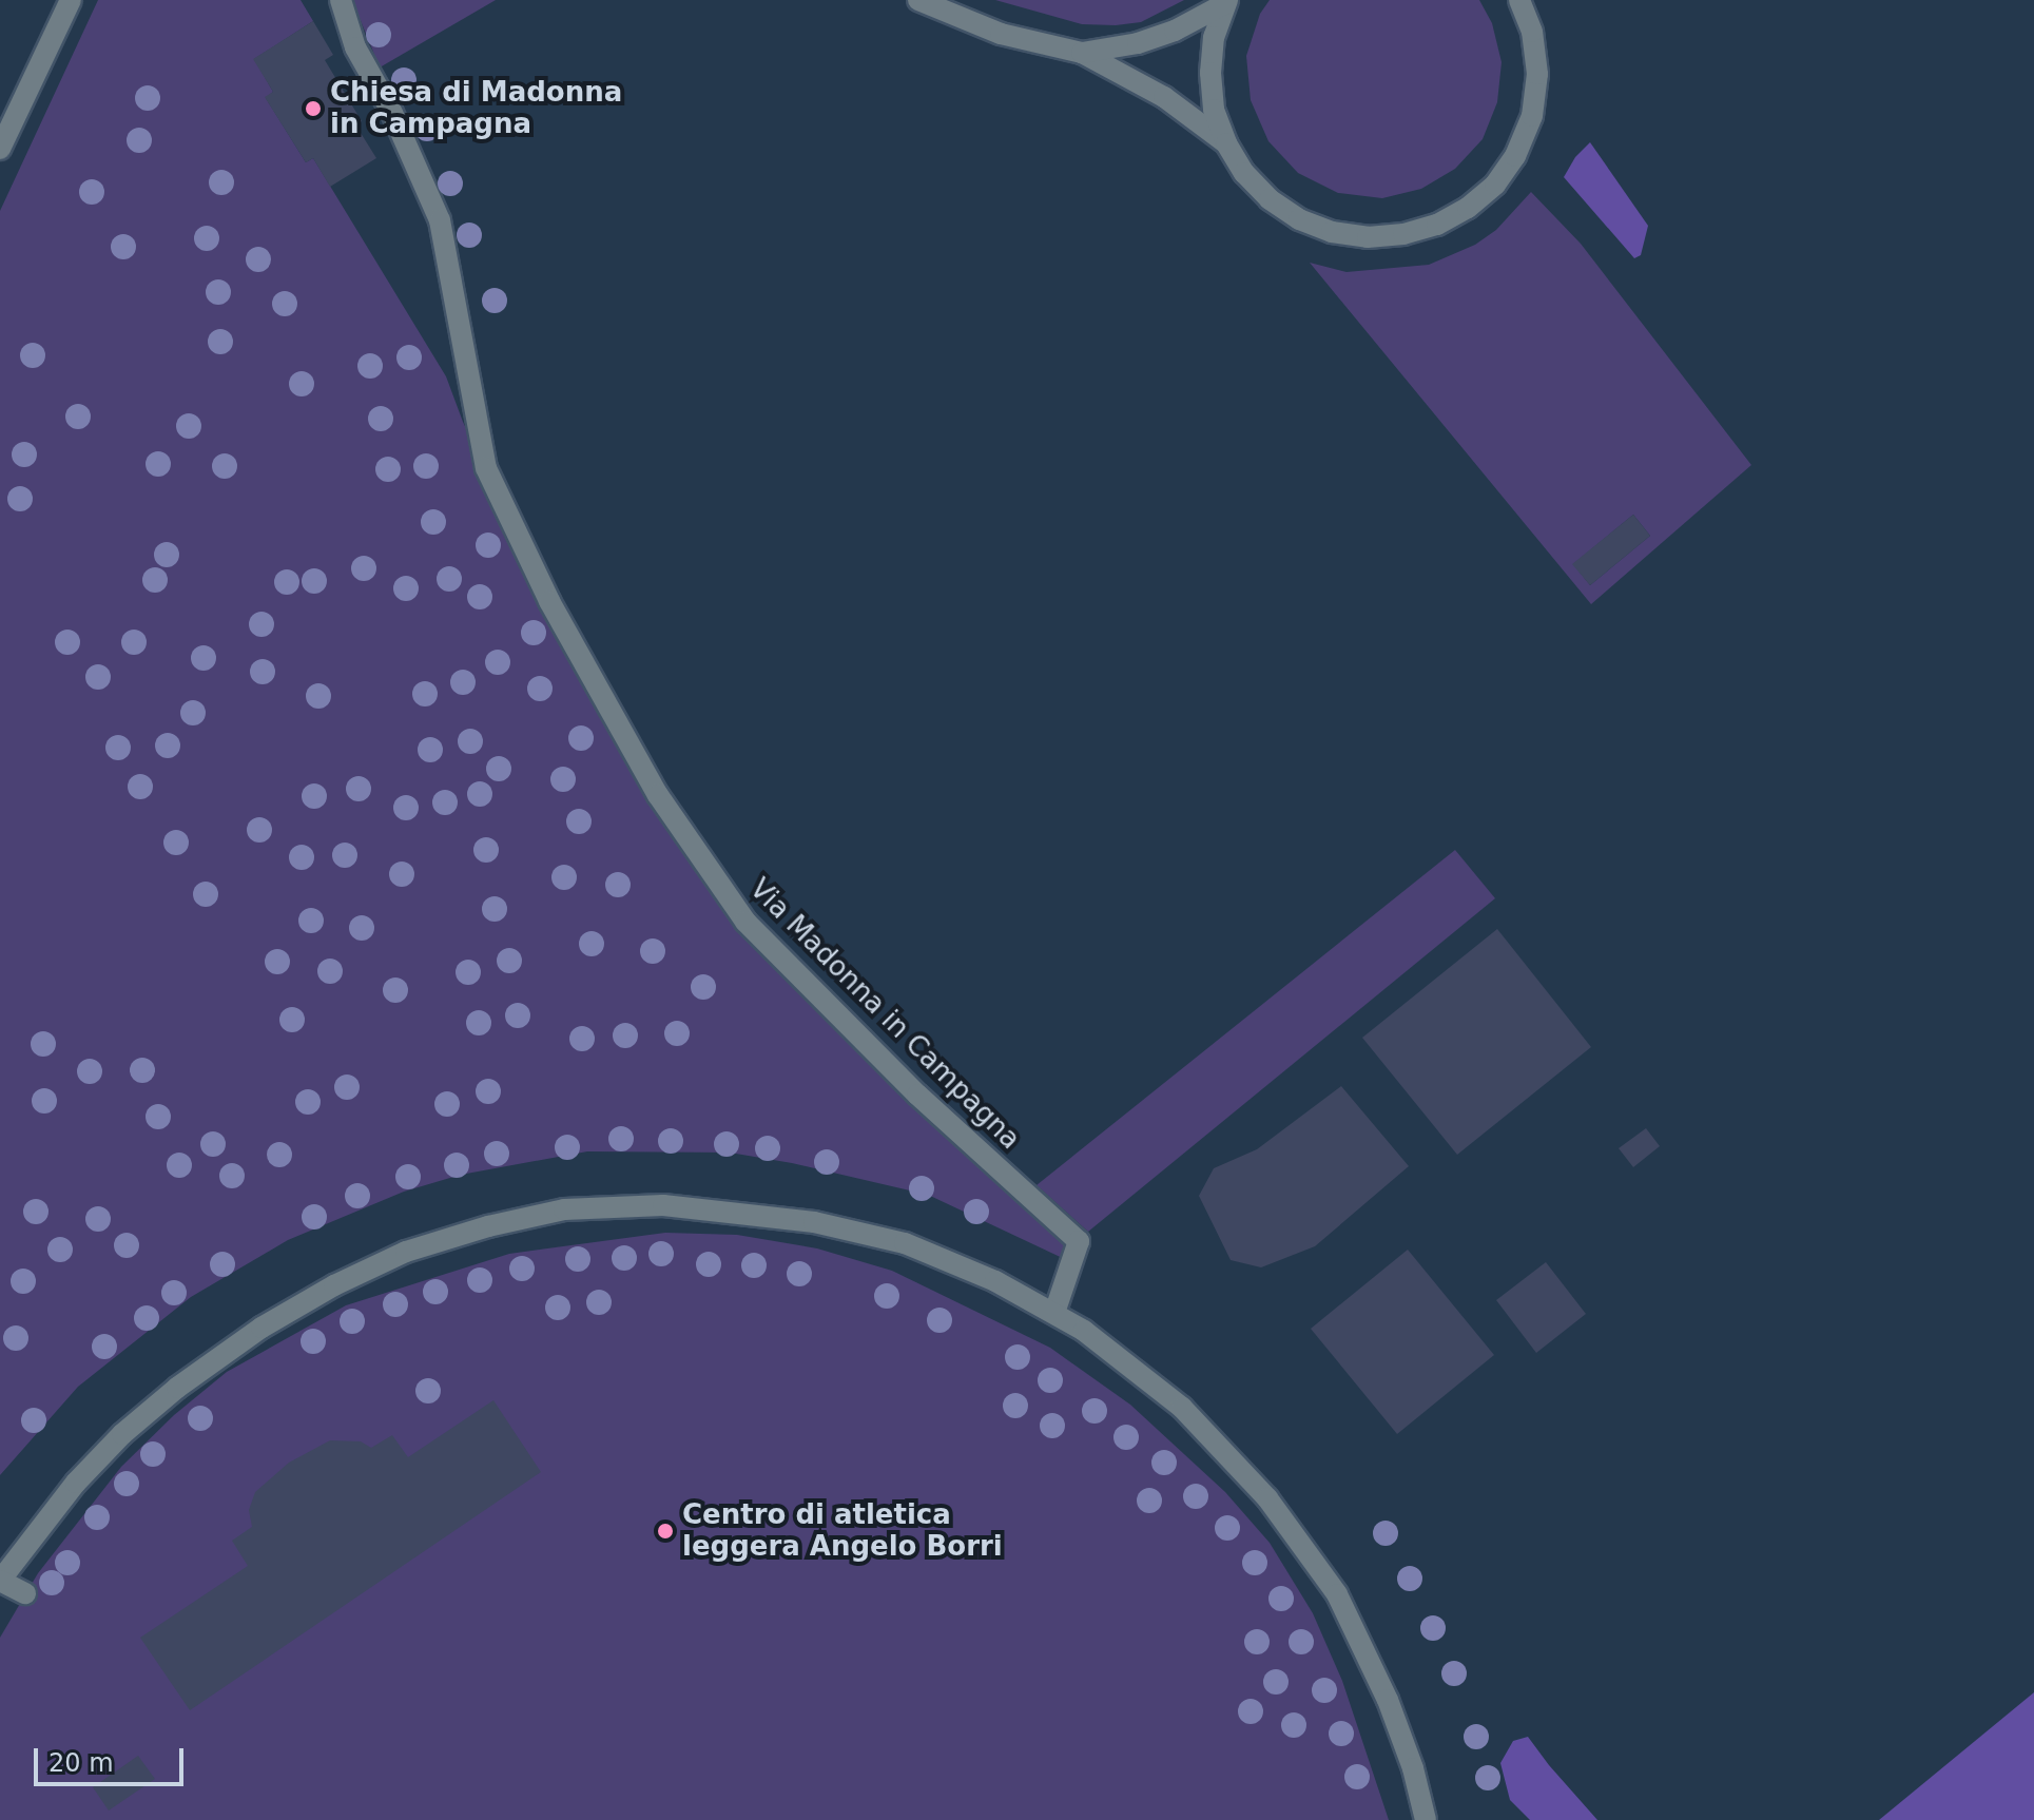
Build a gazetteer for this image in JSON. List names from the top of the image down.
{
  "streets": {
    "street": ["Via Madonna in Campagna"]
  },
  "places": ["Chiesa di Madonna in Campagna", "Centro di atletica leggera Angelo Borri"],
  "scale_bar": "20 m"
}
